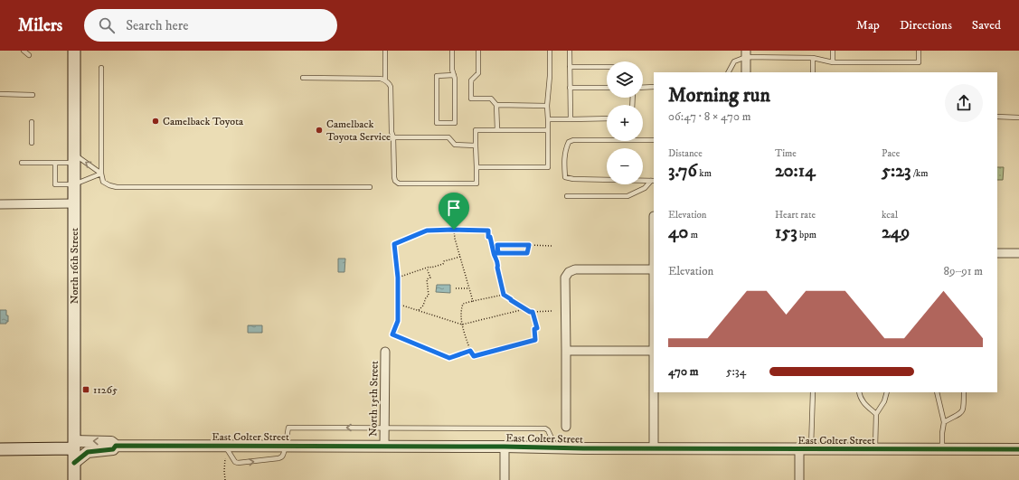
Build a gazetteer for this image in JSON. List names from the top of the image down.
{
  "streets": {
    "main road": ["North 16th Street", "East Colter Street"],
    "street": ["North 15th Street"]
  },
  "crossings": [
    ["North 16th Street", "East Colter Street"],
    ["North 15th Street", "East Colter Street"]
  ],
  "places": {
    "other": ["Camelback Toyota", "Camelback Toyota Service"],
    "transit": ["11265"]
  },
  "page": {
    "header": "Milers",
    "search": "Search here",
    "nav": ["Map", "Directions", "Saved"],
    "map_buttons": ["+", "−"],
    "heading": ["Morning run", "06:47 · 8 × 470 m"],
    "stats": [
      ["Distance", "3.76 km"],
      ["Time", "20:14"],
      ["Pace", "5:23 /km"],
      ["Elevation", "40 m"],
      ["Heart rate", "153 bpm"],
      ["kcal", "249"]
    ],
    "chart": ["Elevation", "89–91 m"],
    "list": [
      {
        "name": "470 m",
        "note": "5:34"
      }
    ]
  }
}
